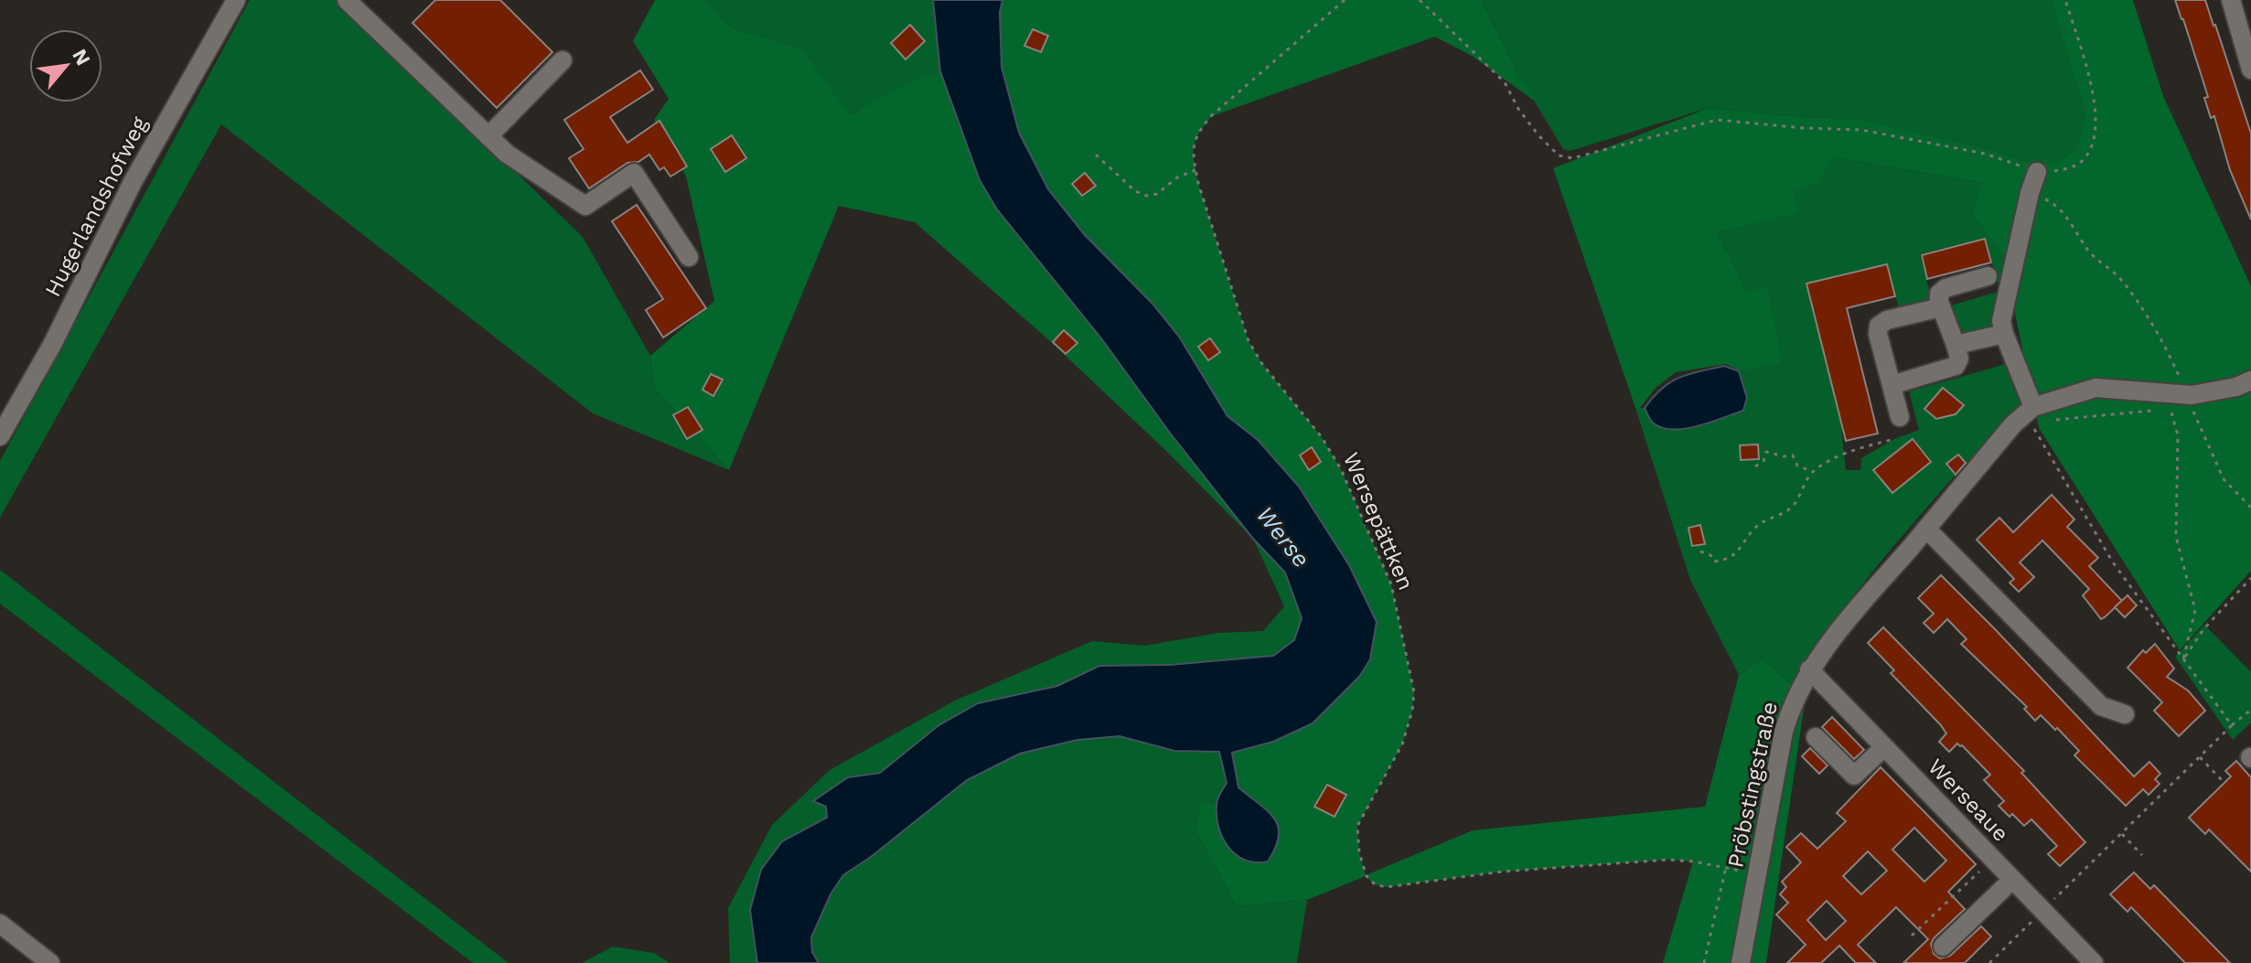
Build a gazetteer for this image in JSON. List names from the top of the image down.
{
  "streets": {
    "street": ["Hugerlandshofweg", "Pröbstingstraße", "Werseaue"],
    "path": ["Wersepättken"]
  },
  "crossings": [
    ["Wersepättken", "Pröbstingstraße"],
    ["Pröbstingstraße", "Werseaue"]
  ],
  "water": ["Werse"],
  "north": "top right"
}
